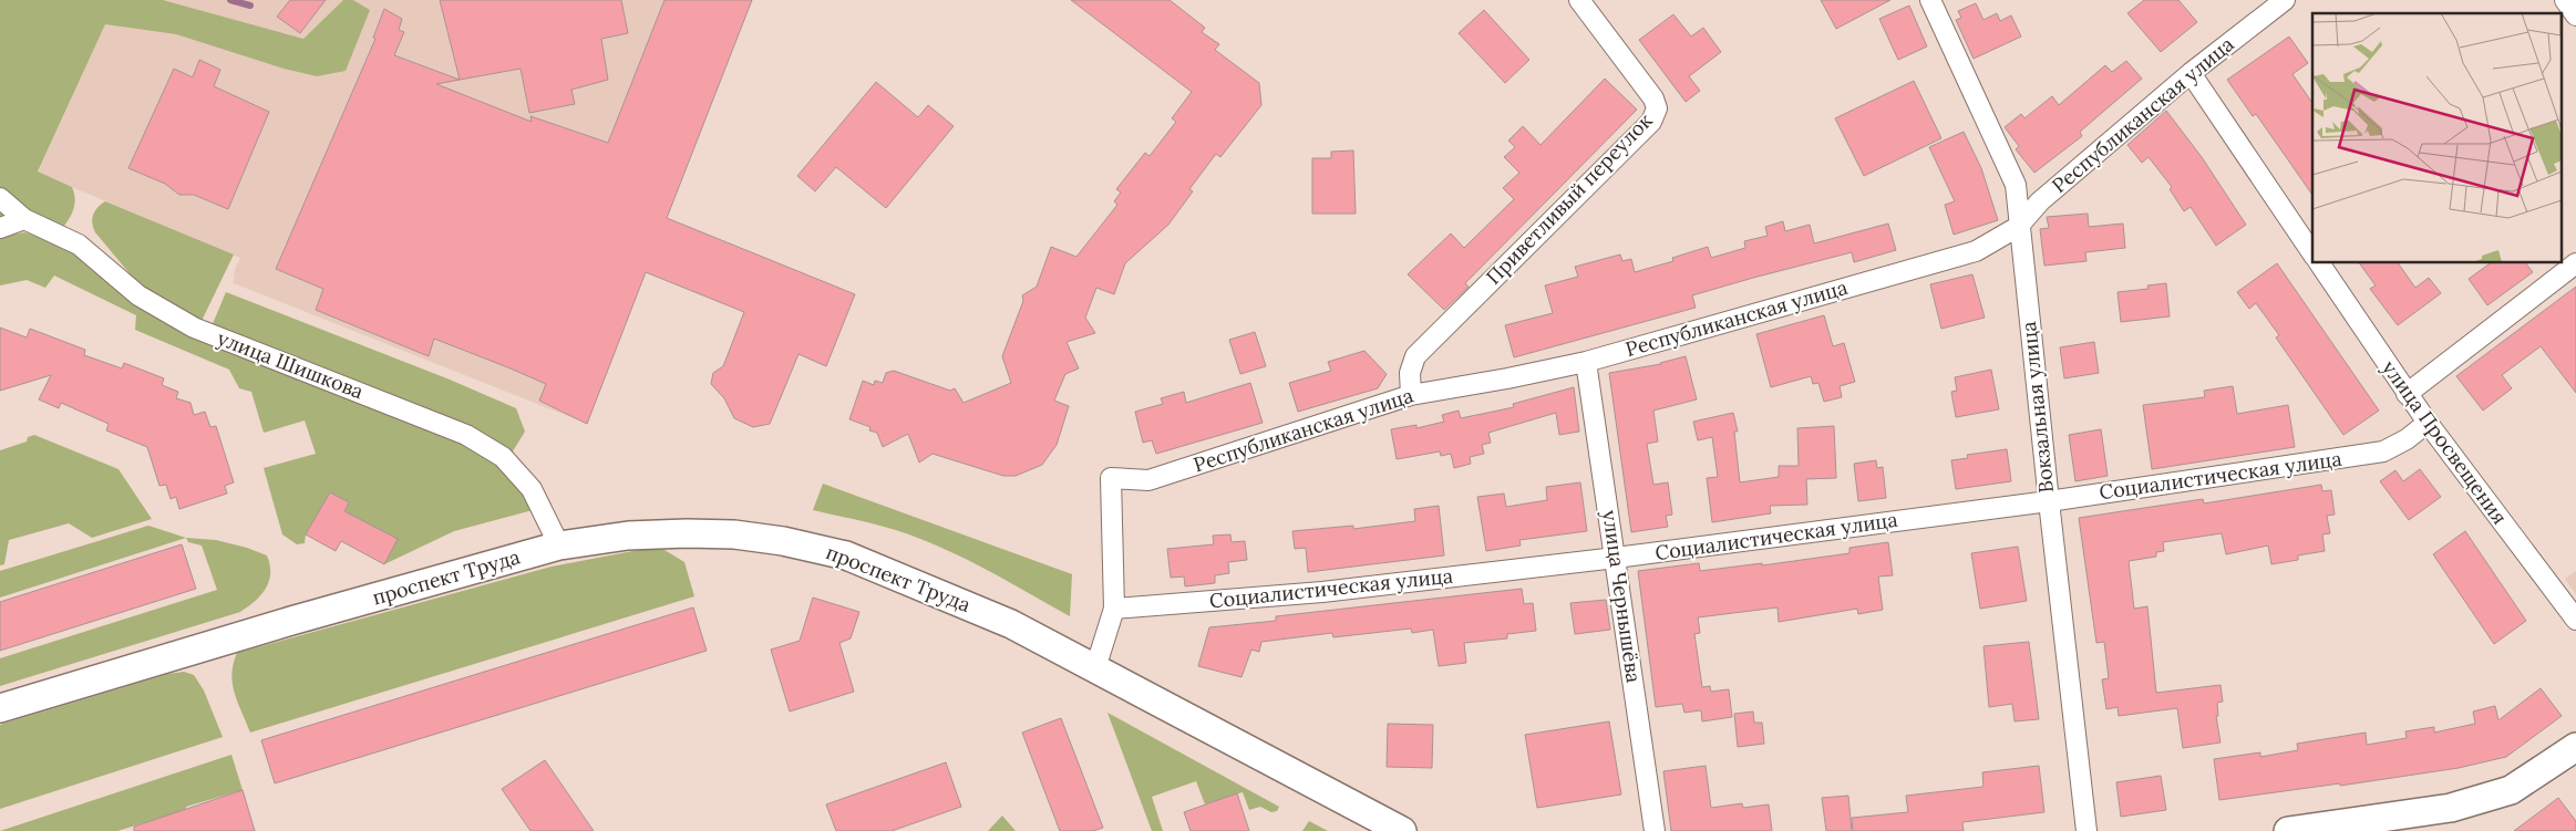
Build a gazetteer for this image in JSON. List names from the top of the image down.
{
  "streets": {
    "main road": ["проспект Труда"],
    "street": [
      "Республиканская улица",
      "Приветливый переулок",
      "улица Шишкова",
      "Вокзальная улица",
      "улица Просвещения",
      "Социалистическая улица",
      "улица Чернышёва"
    ]
  },
  "crossings": [
    ["Республиканская улица", "Приветливый переулок"],
    ["Республиканская улица", "Вокзальная улица"],
    ["Республиканская улица", "Социалистическая улица"],
    ["Республиканская улица", "улица Чернышёва"],
    ["улица Шишкова", "проспект Труда"],
    ["Вокзальная улица", "Социалистическая улица"],
    ["улица Просвещения", "Социалистическая улица"],
    ["Социалистическая улица", "улица Чернышёва"]
  ]
}
